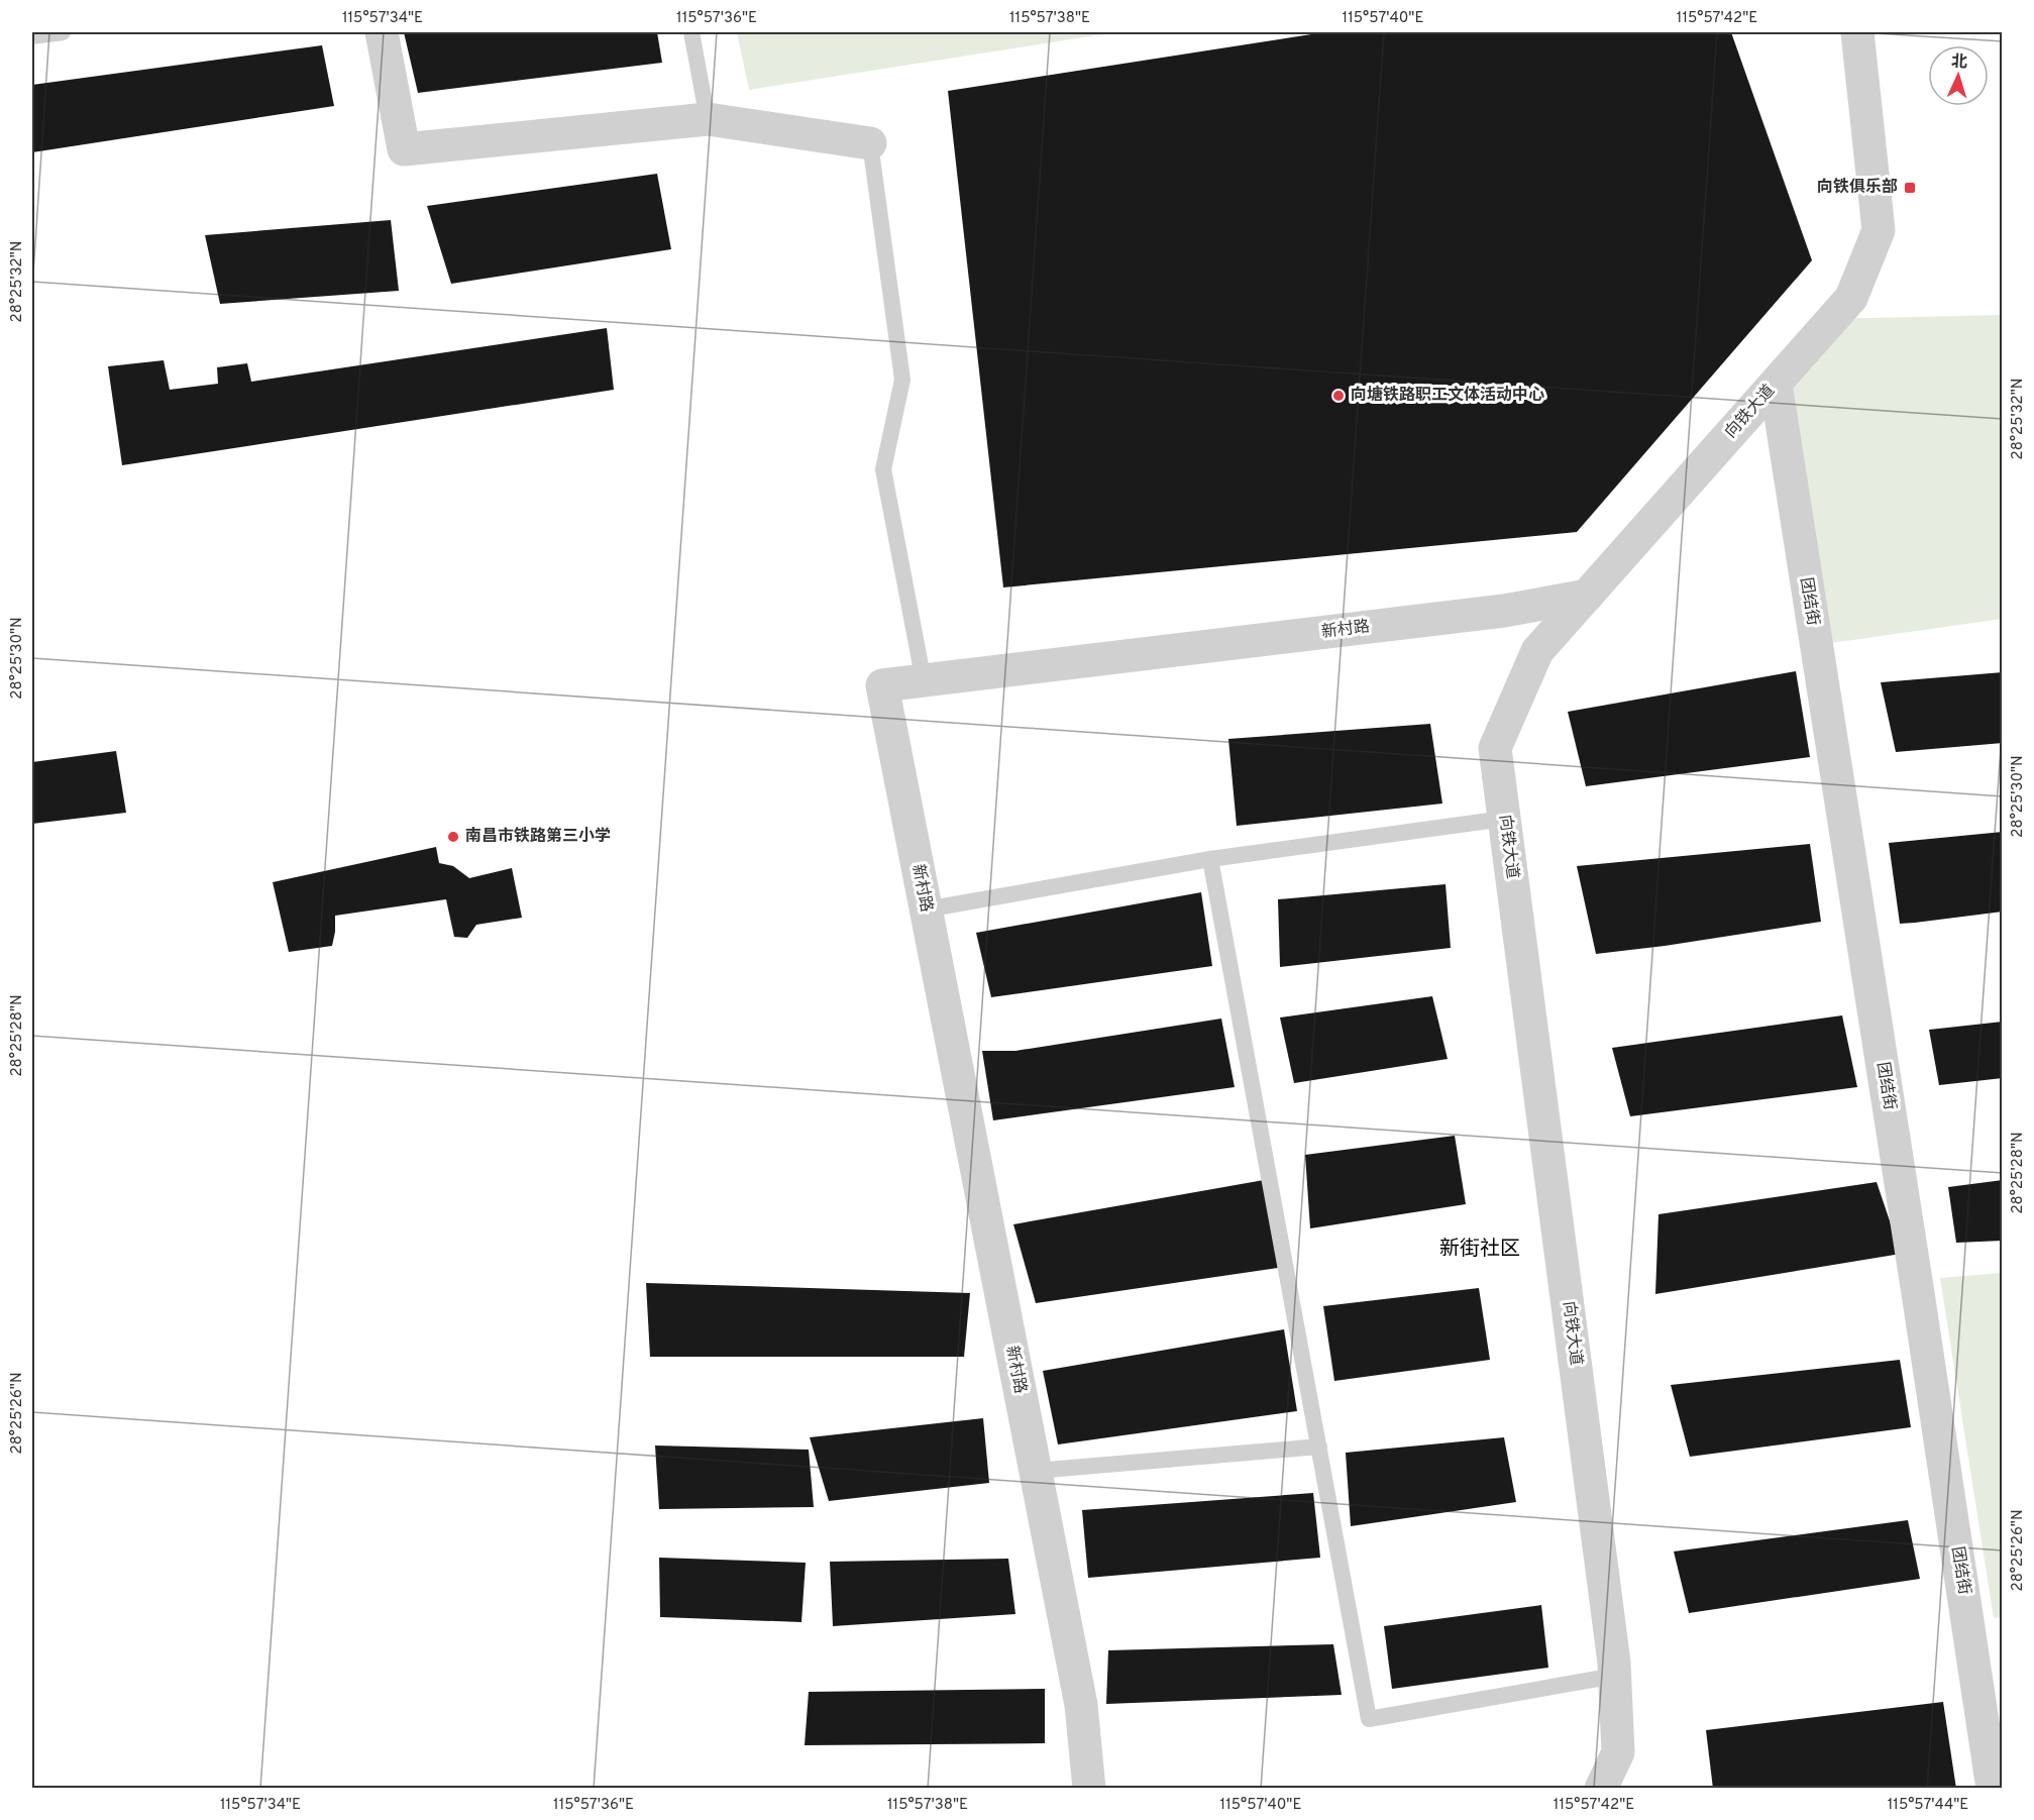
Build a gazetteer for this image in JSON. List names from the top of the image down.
{
  "streets": {
    "street": ["向铁大道", "团结街", "新村路"]
  },
  "crossings": [
    ["向铁大道", "团结街"],
    ["向铁大道", "新村路"]
  ],
  "districts": ["新街社区"],
  "places": {
    "transit": ["向铁俱乐部"],
    "other": ["向塘铁路职工文体活动中心", "南昌市铁路第三小学"]
  },
  "north": "top",
  "coordinates": [
    "115°57'34\"E",
    "115°57'36\"E",
    "115°57'38\"E",
    "115°57'40\"E",
    "115°57'42\"E",
    "28°25'32\"N",
    "28°25'30\"N",
    "28°25'28\"N",
    "28°25'26\"N",
    "115°57'44\"E"
  ]
}
